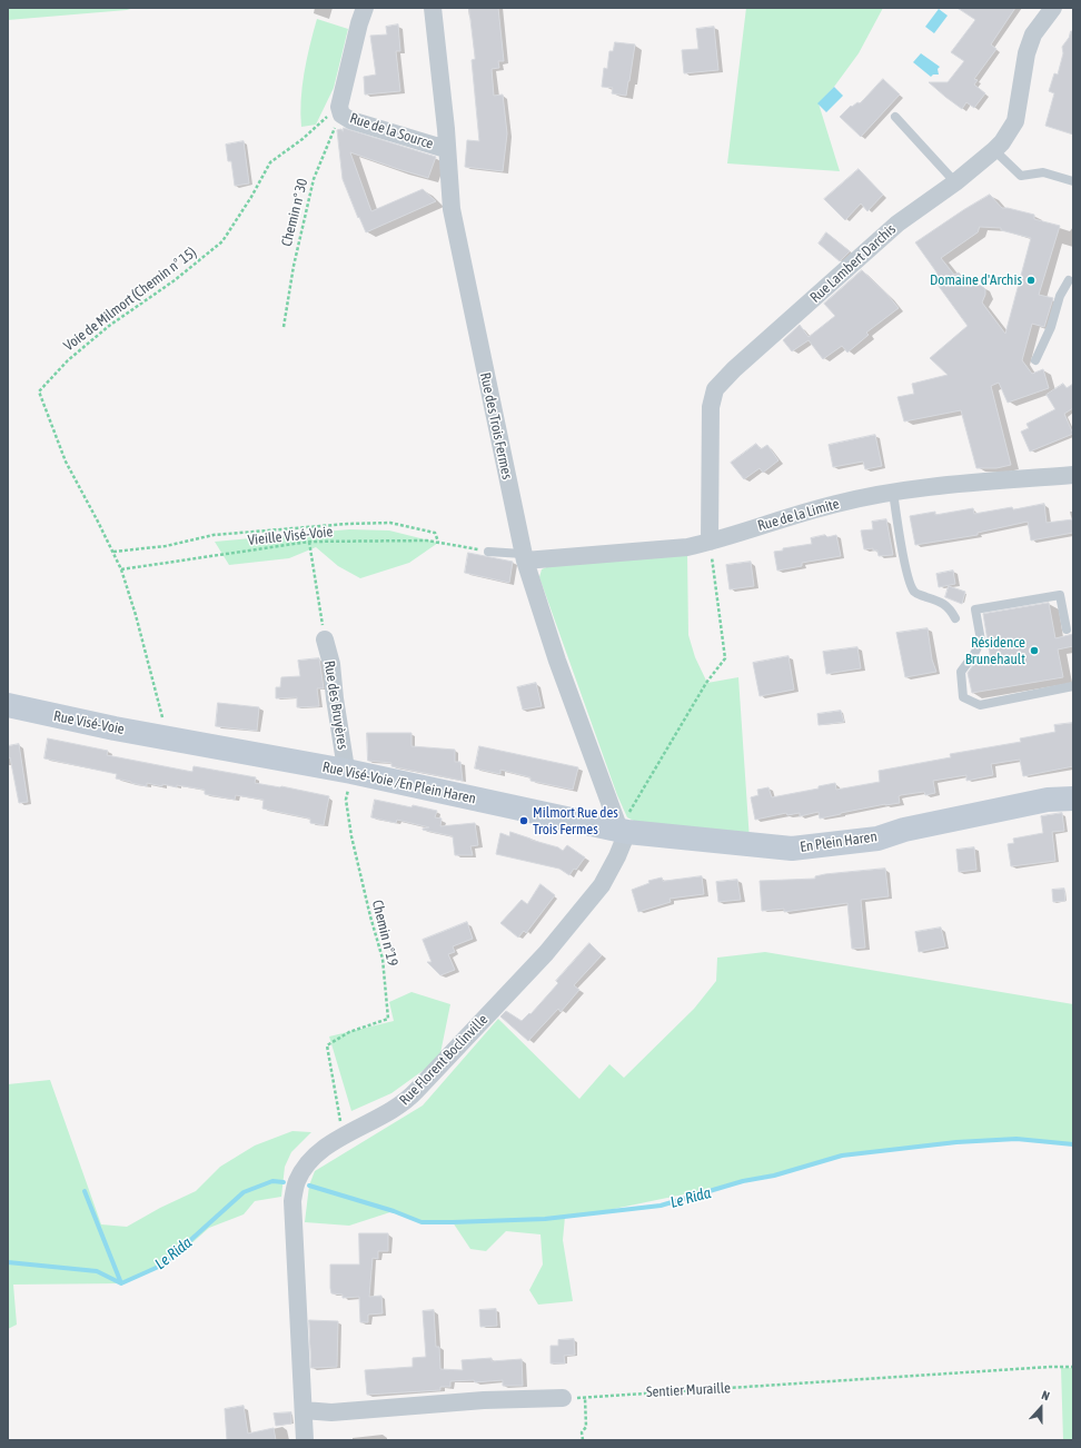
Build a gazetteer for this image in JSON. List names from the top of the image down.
{
  "streets": {
    "street": [
      "Rue de la Source",
      "Rue Lambert Darchis",
      "Rue des Trois Fermes",
      "Rue de la Limite",
      "Rue des Bruyères",
      "Rue Visé-Voie",
      "Rue Visé-Voie /En Plein Haren",
      "En Plein Haren",
      "Rue Florent Boclinville"
    ],
    "path": [
      "Chemin n° 30",
      "Voie de Milmort (Chemin n° 15)",
      "Vieille Visé-Voie",
      "Chemin n°19",
      "Sentier Muraille"
    ]
  },
  "crossings": [
    ["Rue de la Source", "Chemin n° 30"],
    ["Rue de la Source", "Voie de Milmort (Chemin n° 15)"],
    ["Rue de la Source", "Rue des Trois Fermes"],
    ["Chemin n° 30", "Voie de Milmort (Chemin n° 15)"],
    ["Rue Lambert Darchis", "Rue de la Limite"],
    ["Voie de Milmort (Chemin n° 15)", "Vieille Visé-Voie"],
    ["Voie de Milmort (Chemin n° 15)", "Rue Visé-Voie"],
    ["Voie de Milmort (Chemin n° 15)", "Rue Visé-Voie /En Plein Haren"],
    ["Rue des Trois Fermes", "Rue de la Limite"],
    ["Rue des Trois Fermes", "Rue Visé-Voie /En Plein Haren"],
    ["Rue des Trois Fermes", "En Plein Haren"],
    ["Rue des Trois Fermes", "Rue Florent Boclinville"],
    ["Rue des Bruyères", "Rue Visé-Voie /En Plein Haren"],
    ["Rue des Bruyères", "Chemin n°19"],
    ["Rue Visé-Voie", "Rue Visé-Voie /En Plein Haren"],
    ["Rue Visé-Voie /En Plein Haren", "En Plein Haren"],
    ["Rue Visé-Voie /En Plein Haren", "Chemin n°19"],
    ["Rue Visé-Voie /En Plein Haren", "Rue Florent Boclinville"],
    ["En Plein Haren", "Rue Florent Boclinville"],
    ["Chemin n°19", "Rue Florent Boclinville"]
  ],
  "water": ["Le Rida"],
  "places": ["Domaine d'Archis", "Résidence Brunehault", "Milmort Rue des Trois Fermes"],
  "north": "top"
}
